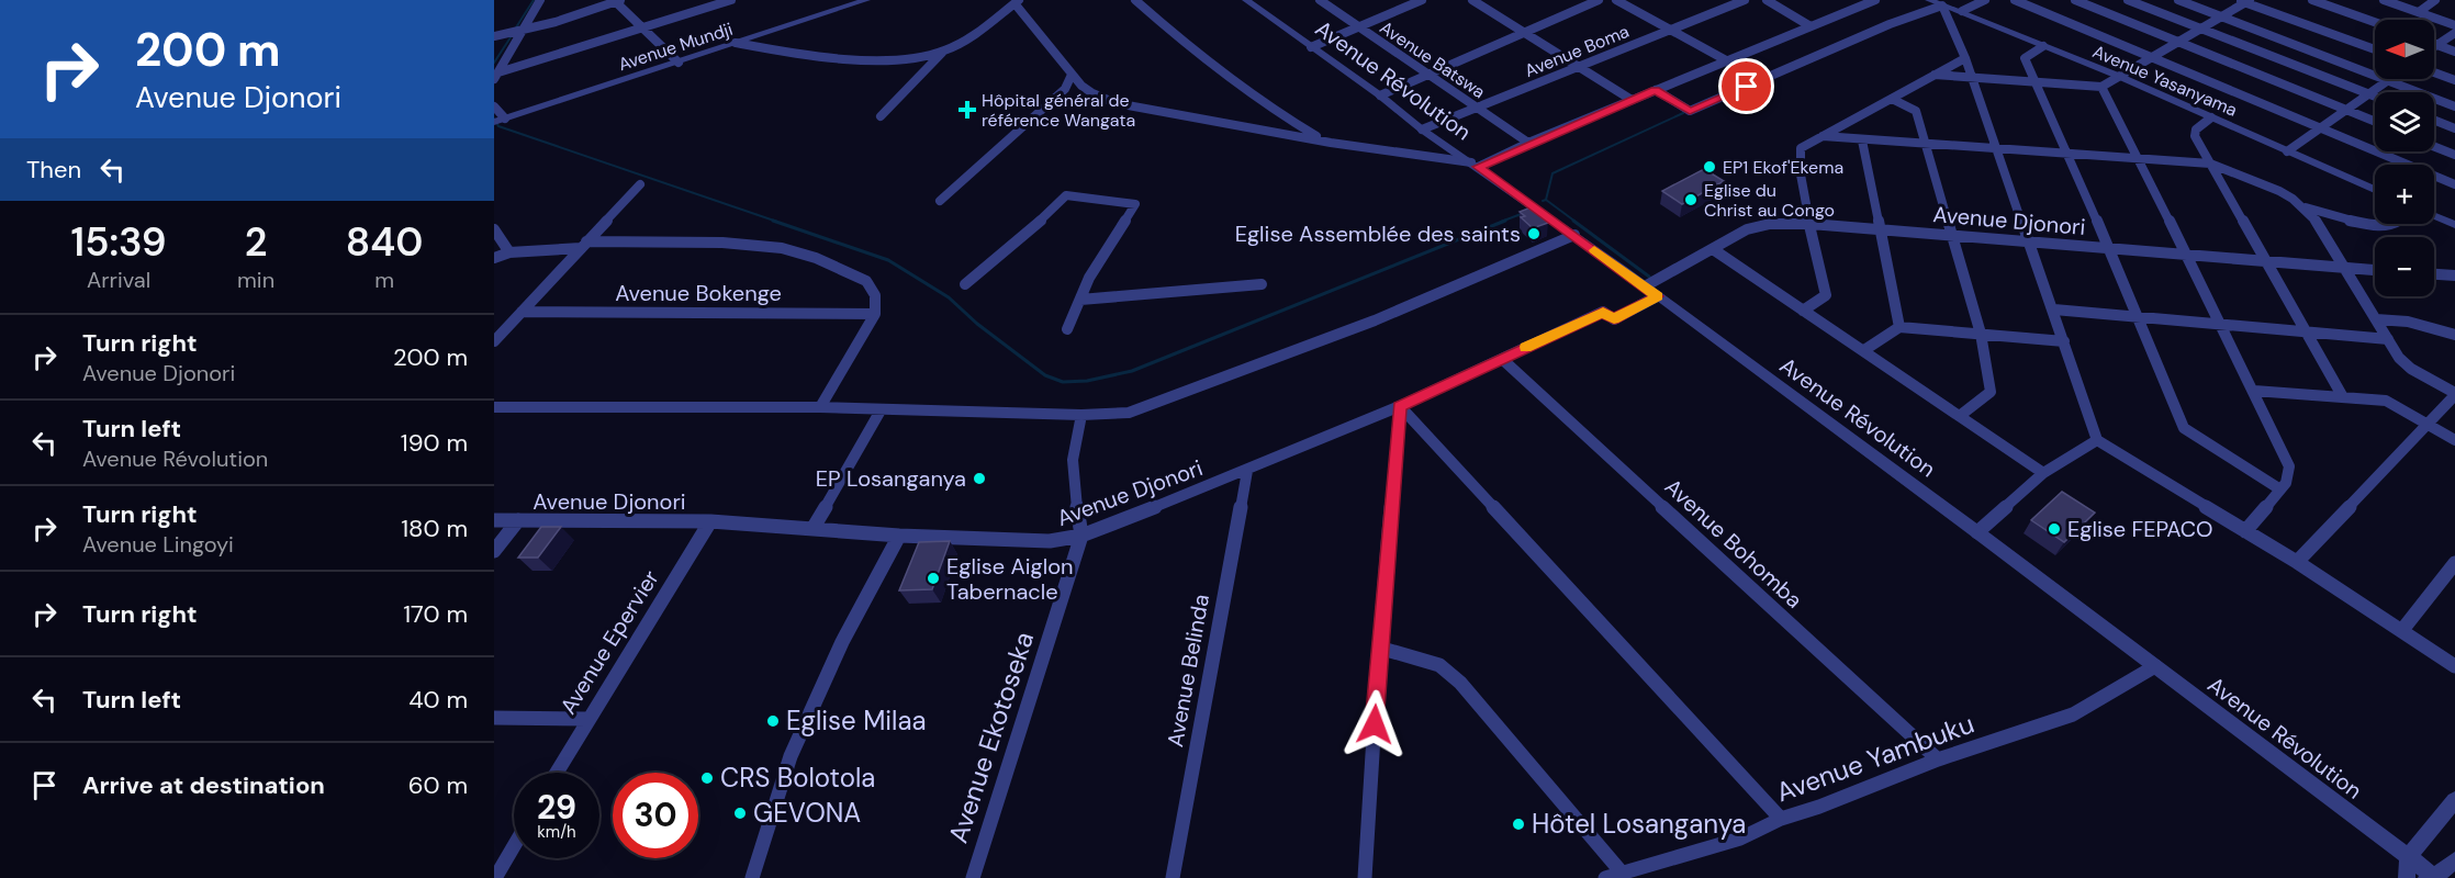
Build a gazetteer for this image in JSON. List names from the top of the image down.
{
  "streets": {
    "street": [
      "Avenue Mundji",
      "Avenue Boma",
      "Avenue Batswa",
      "Avenue Révolution",
      "Avenue Yasanyama",
      "Avenue Djonori",
      "Avenue Bokenge",
      "Avenue Bohomba",
      "Avenue Epervier",
      "Avenue Belinda",
      "Avenue Ekotoseka",
      "Avenue Yambuku"
    ]
  },
  "crossings": [
    ["Avenue Boma", "Avenue Batswa"],
    ["Avenue Boma", "Avenue Révolution"],
    ["Avenue Révolution", "Avenue Djonori"],
    ["Avenue Révolution", "Avenue Yambuku"],
    ["Avenue Djonori", "Avenue Bohomba"],
    ["Avenue Djonori", "Avenue Epervier"],
    ["Avenue Djonori", "Avenue Belinda"],
    ["Avenue Djonori", "Avenue Ekotoseka"],
    ["Avenue Bohomba", "Avenue Yambuku"]
  ],
  "places": {
    "health": ["Hôpital général de référence Wangata"],
    "other": [
      "EP1 Ekof'Ekema",
      "Eglise du Christ au Congo",
      "Eglise Assemblée des saints",
      "EP Losanganya",
      "Eglise FEPACO",
      "Eglise Aiglon Tabernacle",
      "Eglise Milaa",
      "CRS Bolotola",
      "GEVONA",
      "Hôtel Losanganya"
    ]
  },
  "north": "left",
  "page": {
    "turn": ["200 m", "Avenue Djonori"],
    "map_buttons": ["+", "−"],
    "then": "Then",
    "eta": [
      "15:39",
      "Arrival",
      "2",
      "min",
      "840",
      "m"
    ],
    "list": [
      {
        "name": "Turn right",
        "note": "Avenue Djonori",
        "value": "200 m"
      },
      {
        "name": "Turn left",
        "note": "Avenue Révolution",
        "value": "190 m"
      },
      {
        "name": "Turn right",
        "note": "Avenue Lingoyi",
        "value": "180 m"
      },
      {
        "name": "Turn right",
        "value": "170 m"
      },
      {
        "name": "Turn left",
        "value": "40 m"
      },
      {
        "name": "Arrive at destination",
        "value": "60 m"
      }
    ],
    "speed": "29 km/h",
    "limit": "30"
  }
}
